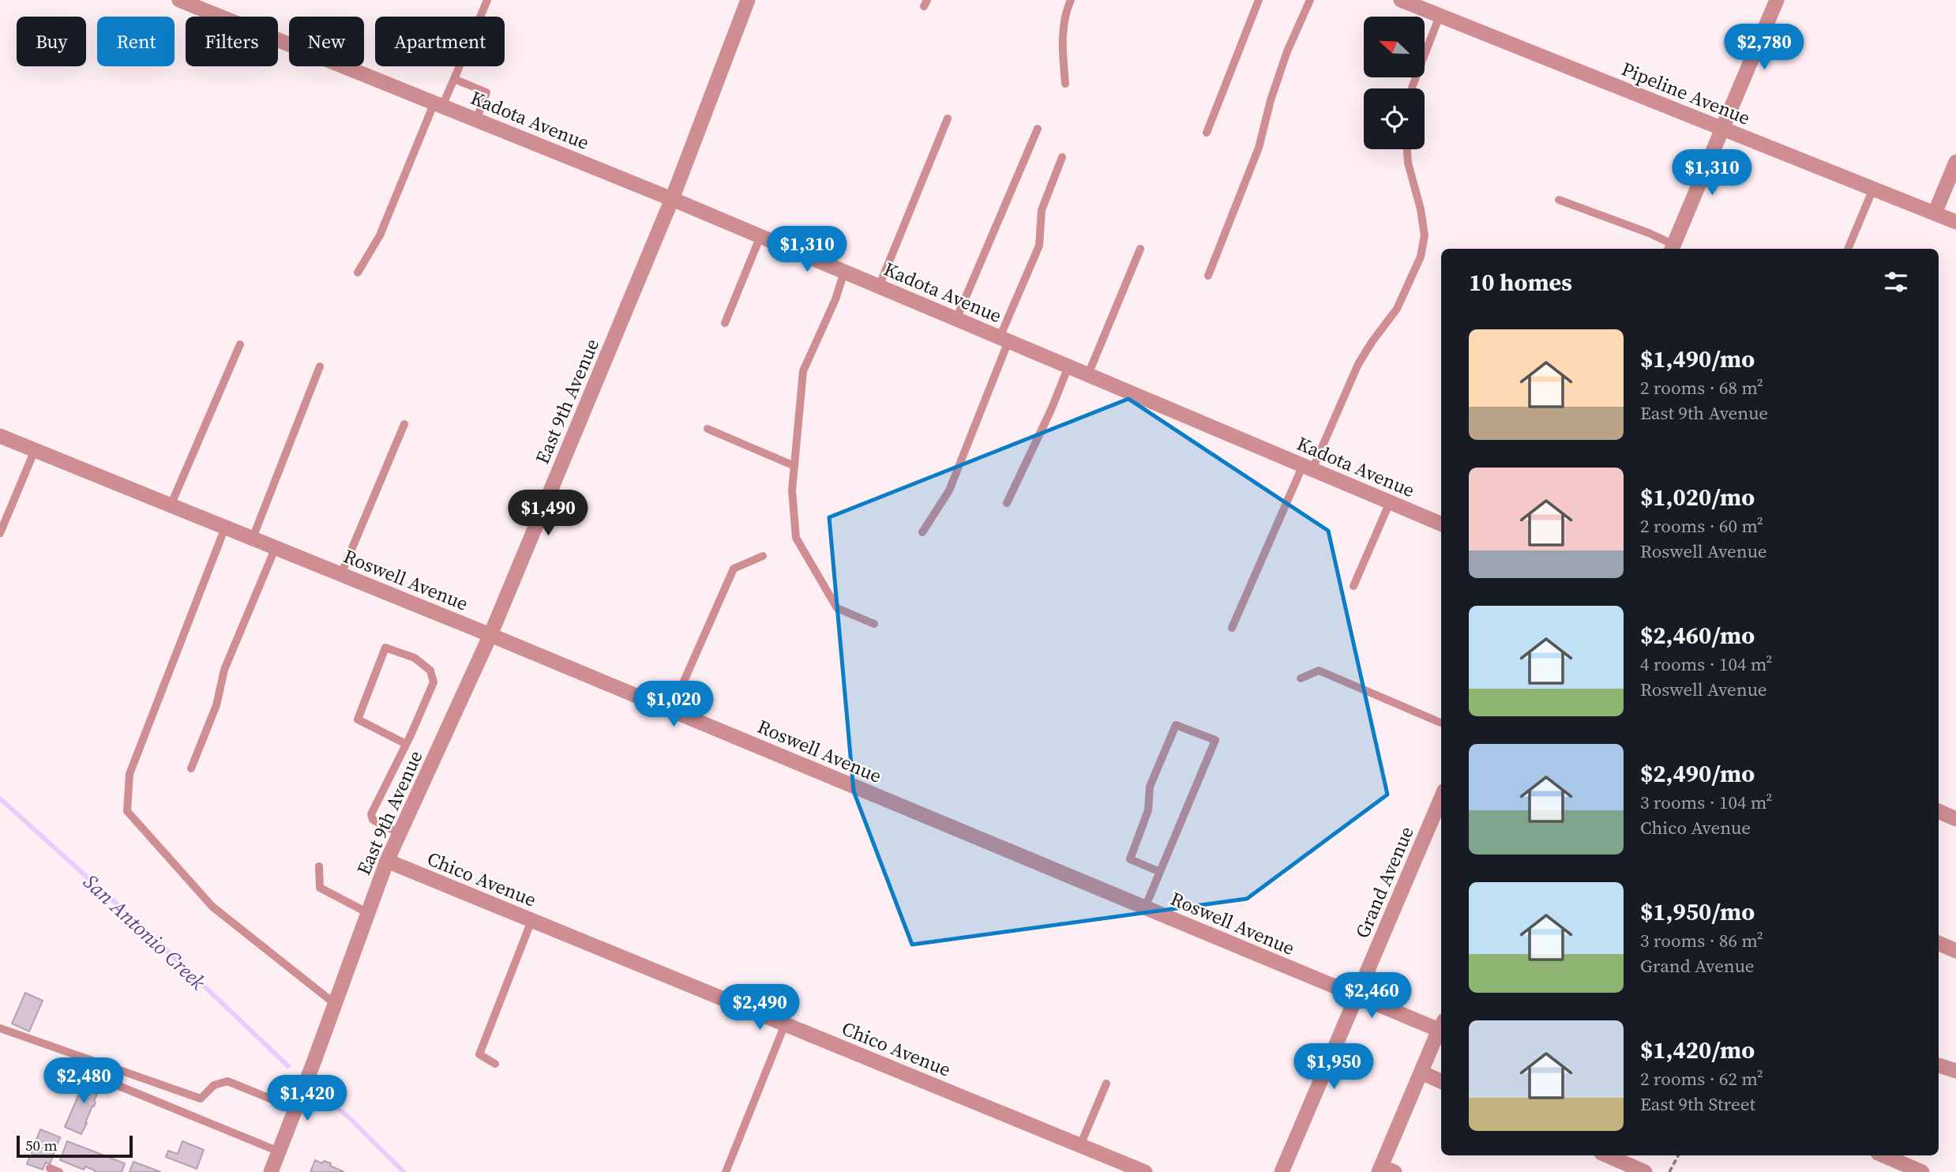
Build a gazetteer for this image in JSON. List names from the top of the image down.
{
  "streets": {
    "street": [
      "Pipeline Avenue",
      "Kadota Avenue",
      "East 9th Avenue",
      "Roswell Avenue",
      "Chico Avenue",
      "Grand Avenue"
    ]
  },
  "crossings": [
    ["Kadota Avenue", "East 9th Avenue"],
    ["East 9th Avenue", "Roswell Avenue"],
    ["East 9th Avenue", "Chico Avenue"],
    ["Roswell Avenue", "Grand Avenue"]
  ],
  "water": ["San Antonio Creek"],
  "scale_bar": "50 m",
  "north": "top left",
  "page": {
    "chip": [
      "Buy",
      "Rent",
      "Filters",
      "New",
      "Apartment"
    ],
    "price": [
      "$2,780",
      "$1,310",
      "$1,310",
      "$1,490",
      "$1,020",
      "$2,460",
      "$2,490",
      "$1,950",
      "$2,480",
      "$1,420"
    ],
    "heading": "10 homes",
    "list": [
      {
        "name": "$1,490/mo",
        "note": "2 rooms · 68 m² · East 9th Avenue"
      },
      {
        "name": "$1,020/mo",
        "note": "2 rooms · 60 m² · Roswell Avenue"
      },
      {
        "name": "$2,460/mo",
        "note": "4 rooms · 104 m² · Roswell Avenue"
      },
      {
        "name": "$2,490/mo",
        "note": "3 rooms · 104 m² · Chico Avenue"
      },
      {
        "name": "$1,950/mo",
        "note": "3 rooms · 86 m² · Grand Avenue"
      },
      {
        "name": "$1,420/mo",
        "note": "2 rooms · 62 m² · East 9th Street"
      }
    ],
    "scale": "50 m"
  }
}
